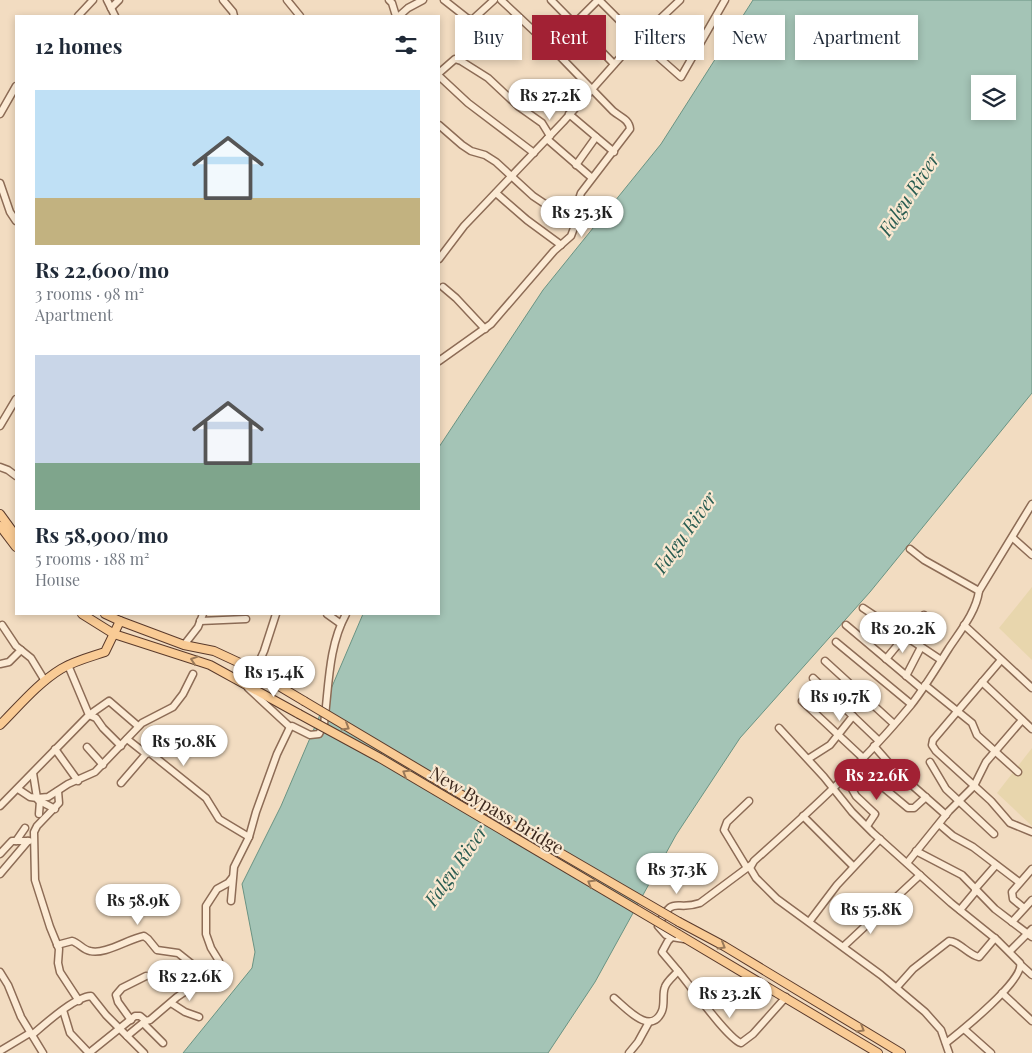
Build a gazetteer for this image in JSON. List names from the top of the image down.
{
  "streets": {
    "main road": ["New Bypass Bridge"]
  },
  "water": ["Falgu River"],
  "page": {
    "chip": [
      "Buy",
      "Rent",
      "Filters",
      "New",
      "Apartment"
    ],
    "heading": "12 homes",
    "list": [
      {
        "name": "Rs 22,600/mo",
        "note": "3 rooms · 98 m² · Apartment"
      },
      {
        "name": "Rs 58,900/mo",
        "note": "5 rooms · 188 m² · House"
      }
    ],
    "price": [
      "Rs 27.2K",
      "Rs 25.3K",
      "Rs 20.2K",
      "Rs 15.4K",
      "Rs 19.7K",
      "Rs 50.8K",
      "Rs 22.6K",
      "Rs 37.3K",
      "Rs 58.9K",
      "Rs 55.8K",
      "Rs 22.6K",
      "Rs 23.2K"
    ]
  }
}
